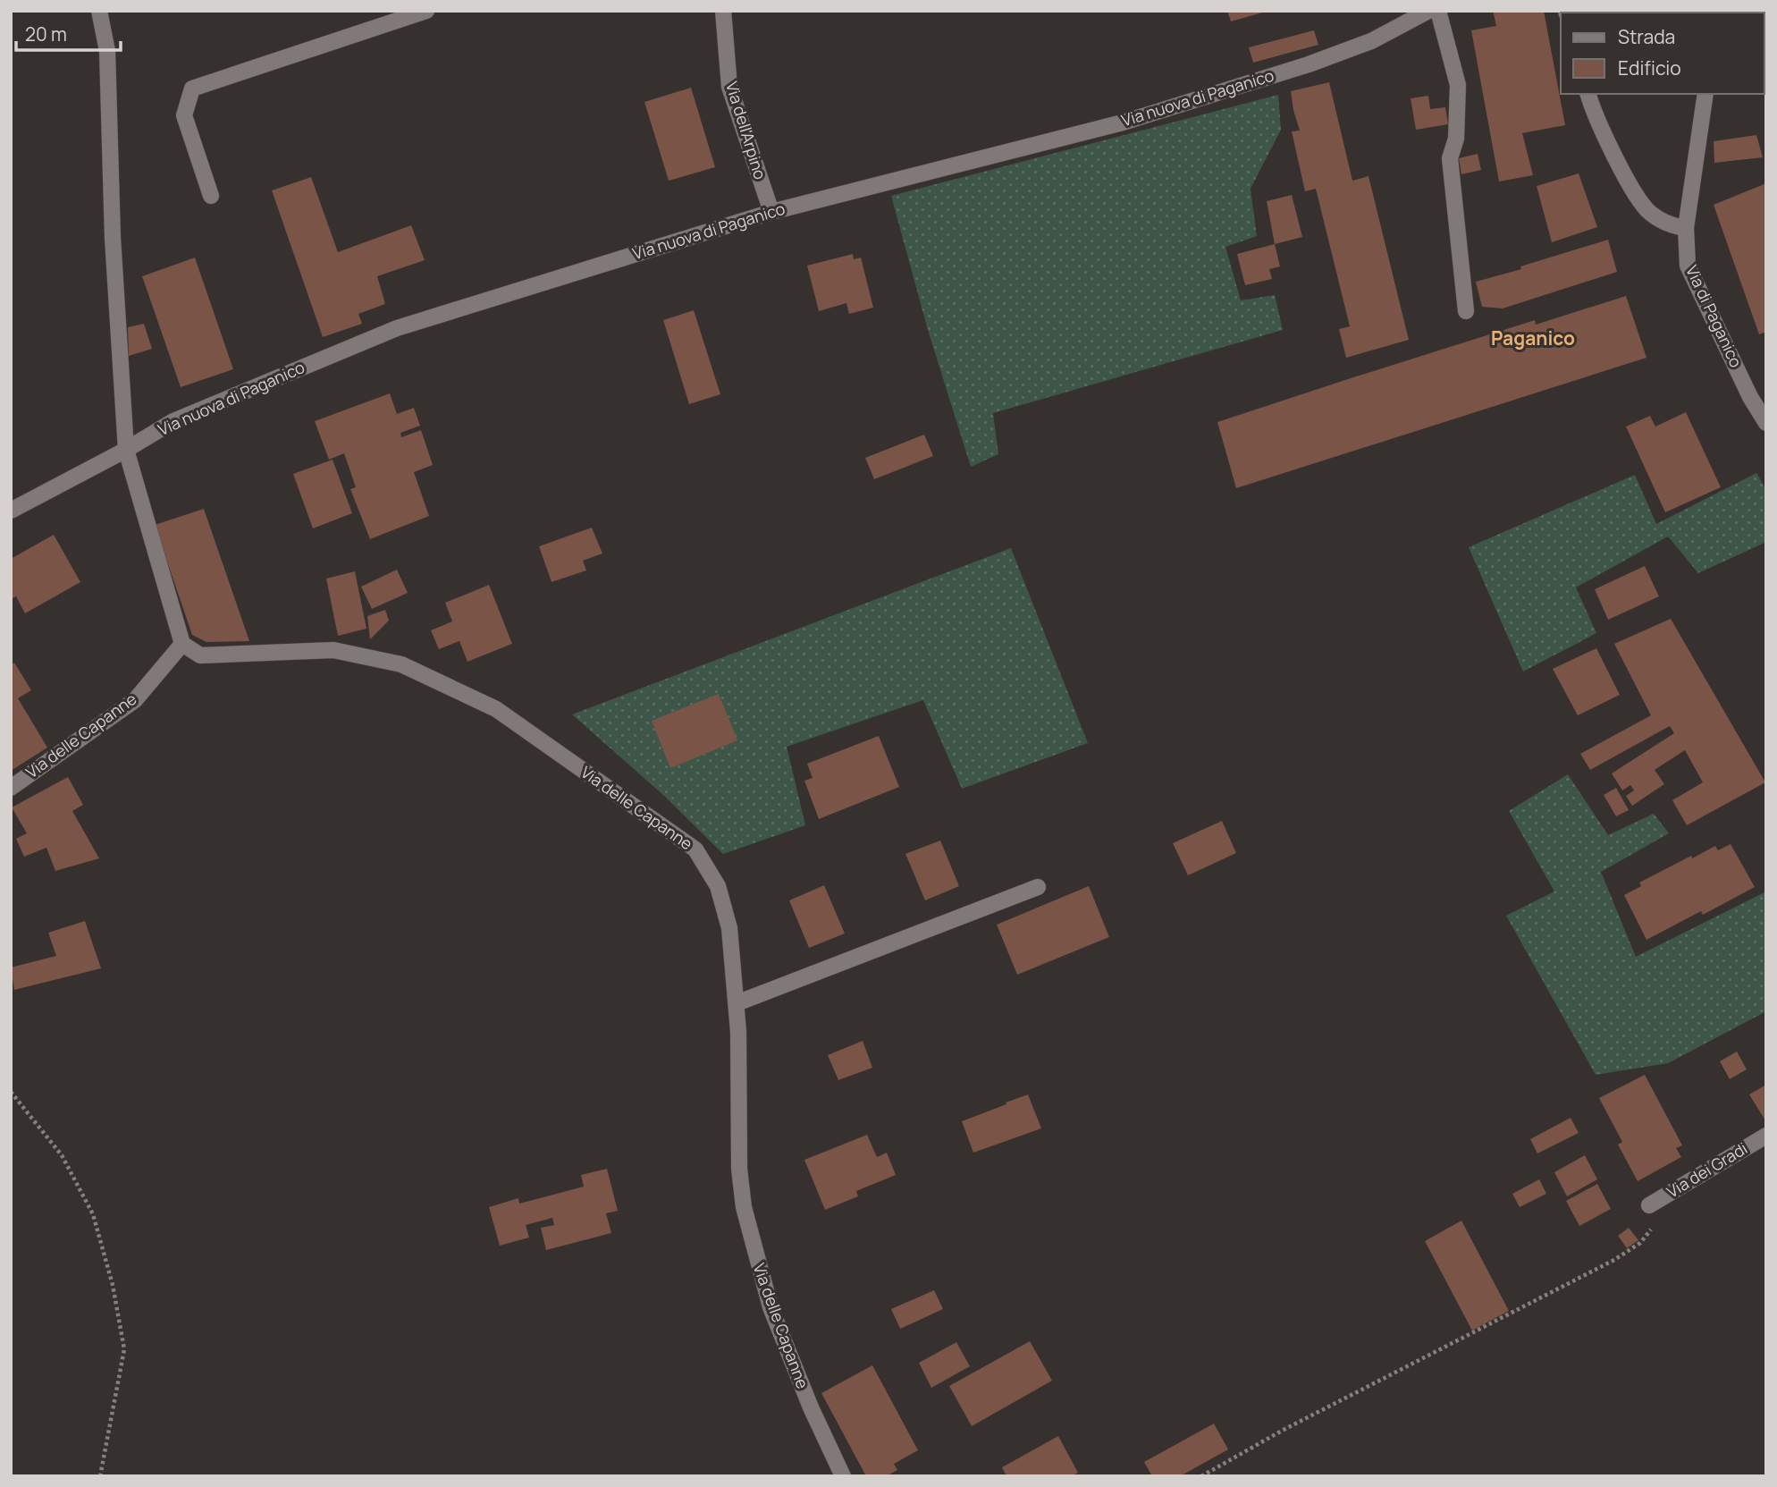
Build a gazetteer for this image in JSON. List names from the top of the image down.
{
  "streets": {
    "street": [
      "Via nuova di Paganico",
      "Via dell'Arpino",
      "Via di Paganico",
      "Via delle Capanne",
      "Via dei Gradi"
    ]
  },
  "crossings": [
    ["Via nuova di Paganico", "Via dell'Arpino"]
  ],
  "districts": ["Paganico"],
  "legend": ["Strada", "Edificio"],
  "scale_bar": "20 m"
}
